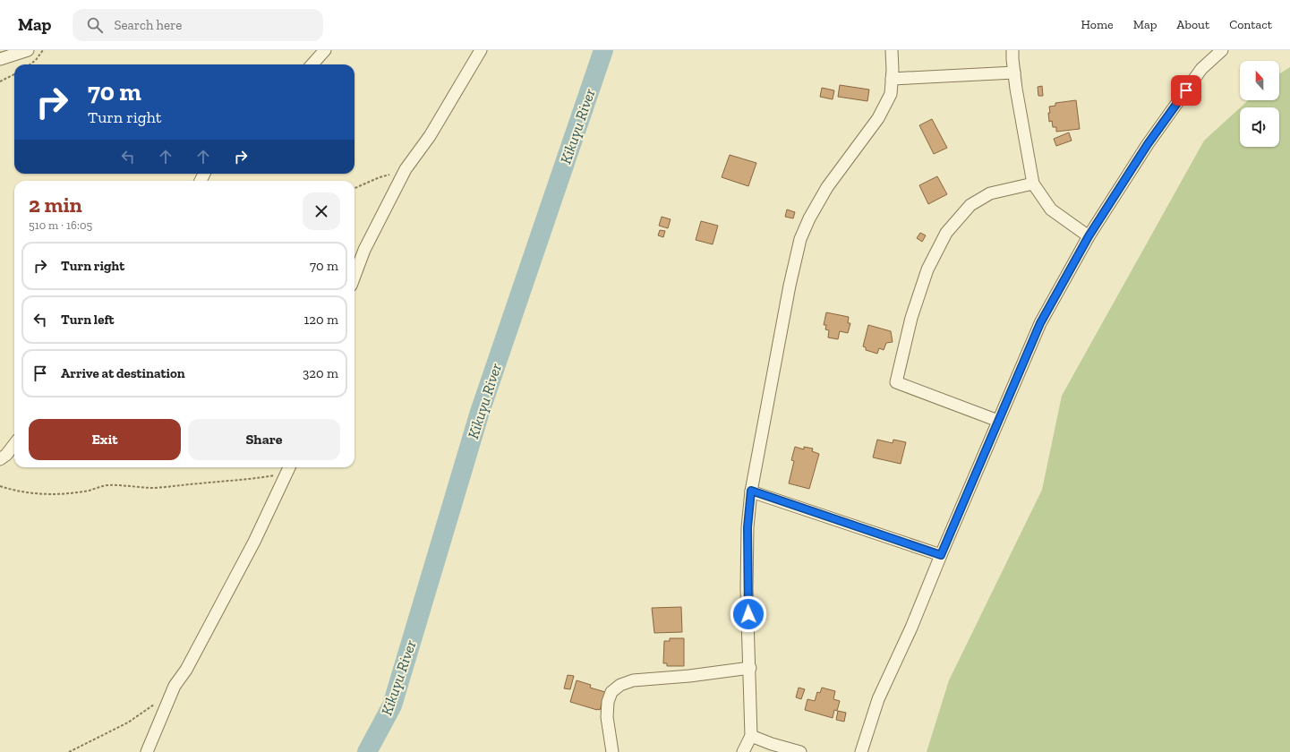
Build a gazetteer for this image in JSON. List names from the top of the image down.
{
  "water": ["Kikuyu River"],
  "north": "top",
  "page": {
    "header": "Map",
    "search": "Search here",
    "nav": [
      "Home",
      "Map",
      "About",
      "Contact"
    ],
    "turn": ["70 m", "Turn right"],
    "heading": ["2 min", "510 m · 16:05"],
    "list": [
      {
        "name": "Turn right",
        "value": "70 m"
      },
      {
        "name": "Turn left",
        "value": "120 m"
      },
      {
        "name": "Arrive at destination",
        "value": "320 m"
      }
    ],
    "buttons": ["Exit", "Share"]
  }
}
